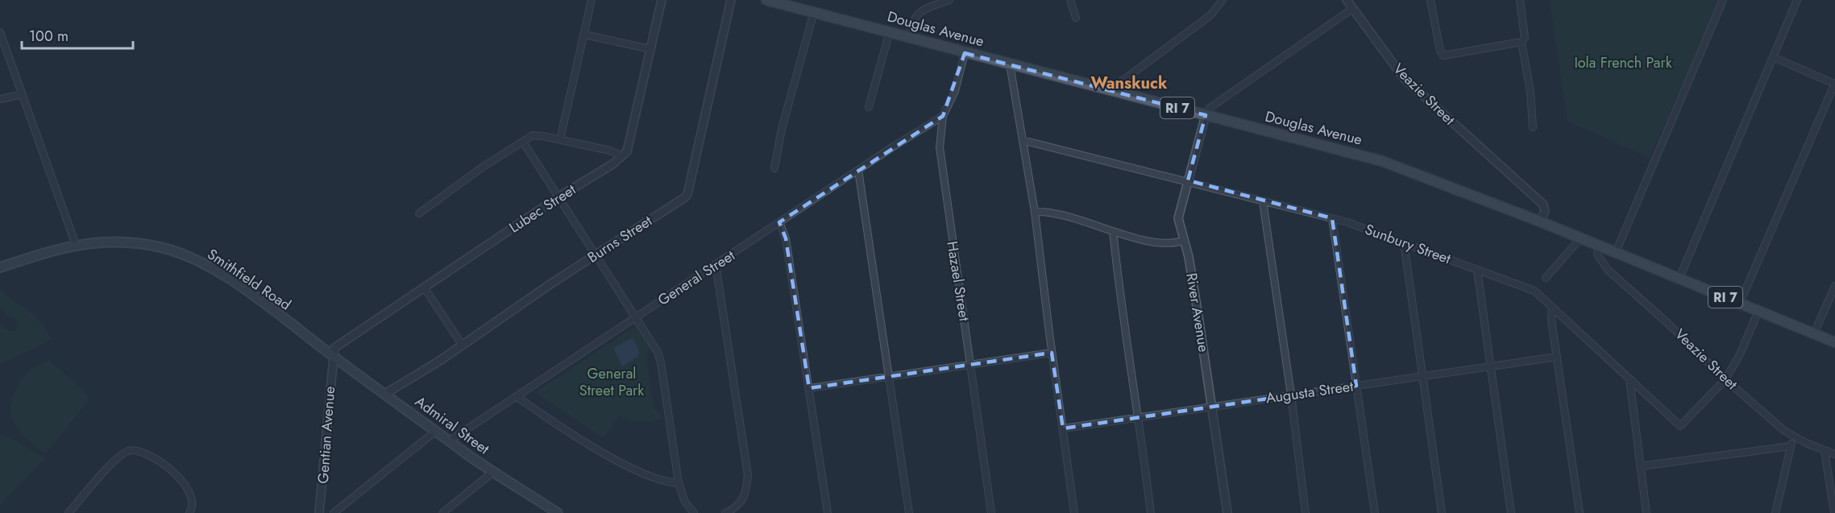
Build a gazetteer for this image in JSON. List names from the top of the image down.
{
  "streets": {
    "main road": [
      "Douglas Avenue",
      "RI 7",
      "Smithfield Road",
      "Admiral Street"
    ],
    "street": [
      "Veazie Street",
      "Lubec Street",
      "Burns Street",
      "Sunbury Street",
      "General Street",
      "Hazael Street",
      "River Avenue",
      "Augusta Street",
      "Gentian Avenue"
    ]
  },
  "crossings": [
    ["Douglas Avenue", "Veazie Street"],
    ["Douglas Avenue", "Hazael Street"],
    ["Douglas Avenue", "River Avenue"],
    ["Veazie Street", "Sunbury Street"],
    ["Lubec Street", "Smithfield Road"],
    ["Lubec Street", "Admiral Street"],
    ["Lubec Street", "Gentian Avenue"],
    ["Burns Street", "Admiral Street"],
    ["Sunbury Street", "River Avenue"],
    ["General Street", "Hazael Street"],
    ["General Street", "Admiral Street"],
    ["Smithfield Road", "Admiral Street"],
    ["Smithfield Road", "Gentian Avenue"],
    ["River Avenue", "Augusta Street"],
    ["Admiral Street", "Gentian Avenue"]
  ],
  "districts": ["Wanskuck"],
  "parks": ["Iola French Park", "General Street Park"],
  "scale_bar": "100 m"
}
